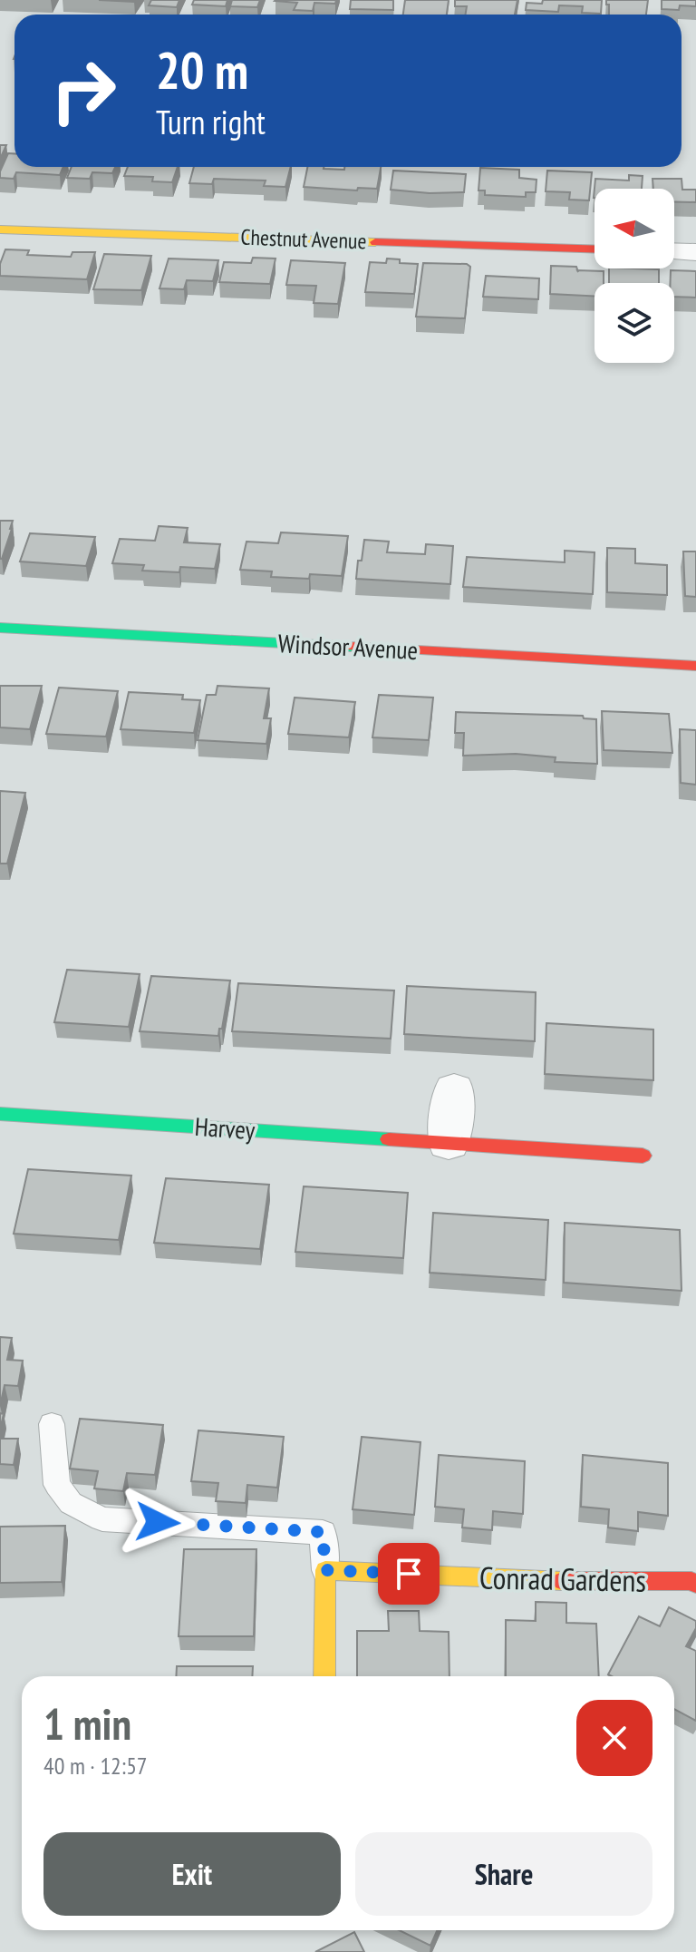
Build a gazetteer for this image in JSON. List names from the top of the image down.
{
  "streets": {
    "street": [
      "Chestnut Avenue",
      "Windsor Avenue",
      "Harvey",
      "Conrad Gardens"
    ]
  },
  "north": "left",
  "page": {
    "turn": ["20 m", "Turn right"],
    "heading": ["1 min", "40 m · 12:57"],
    "buttons": ["Exit", "Share"]
  }
}
